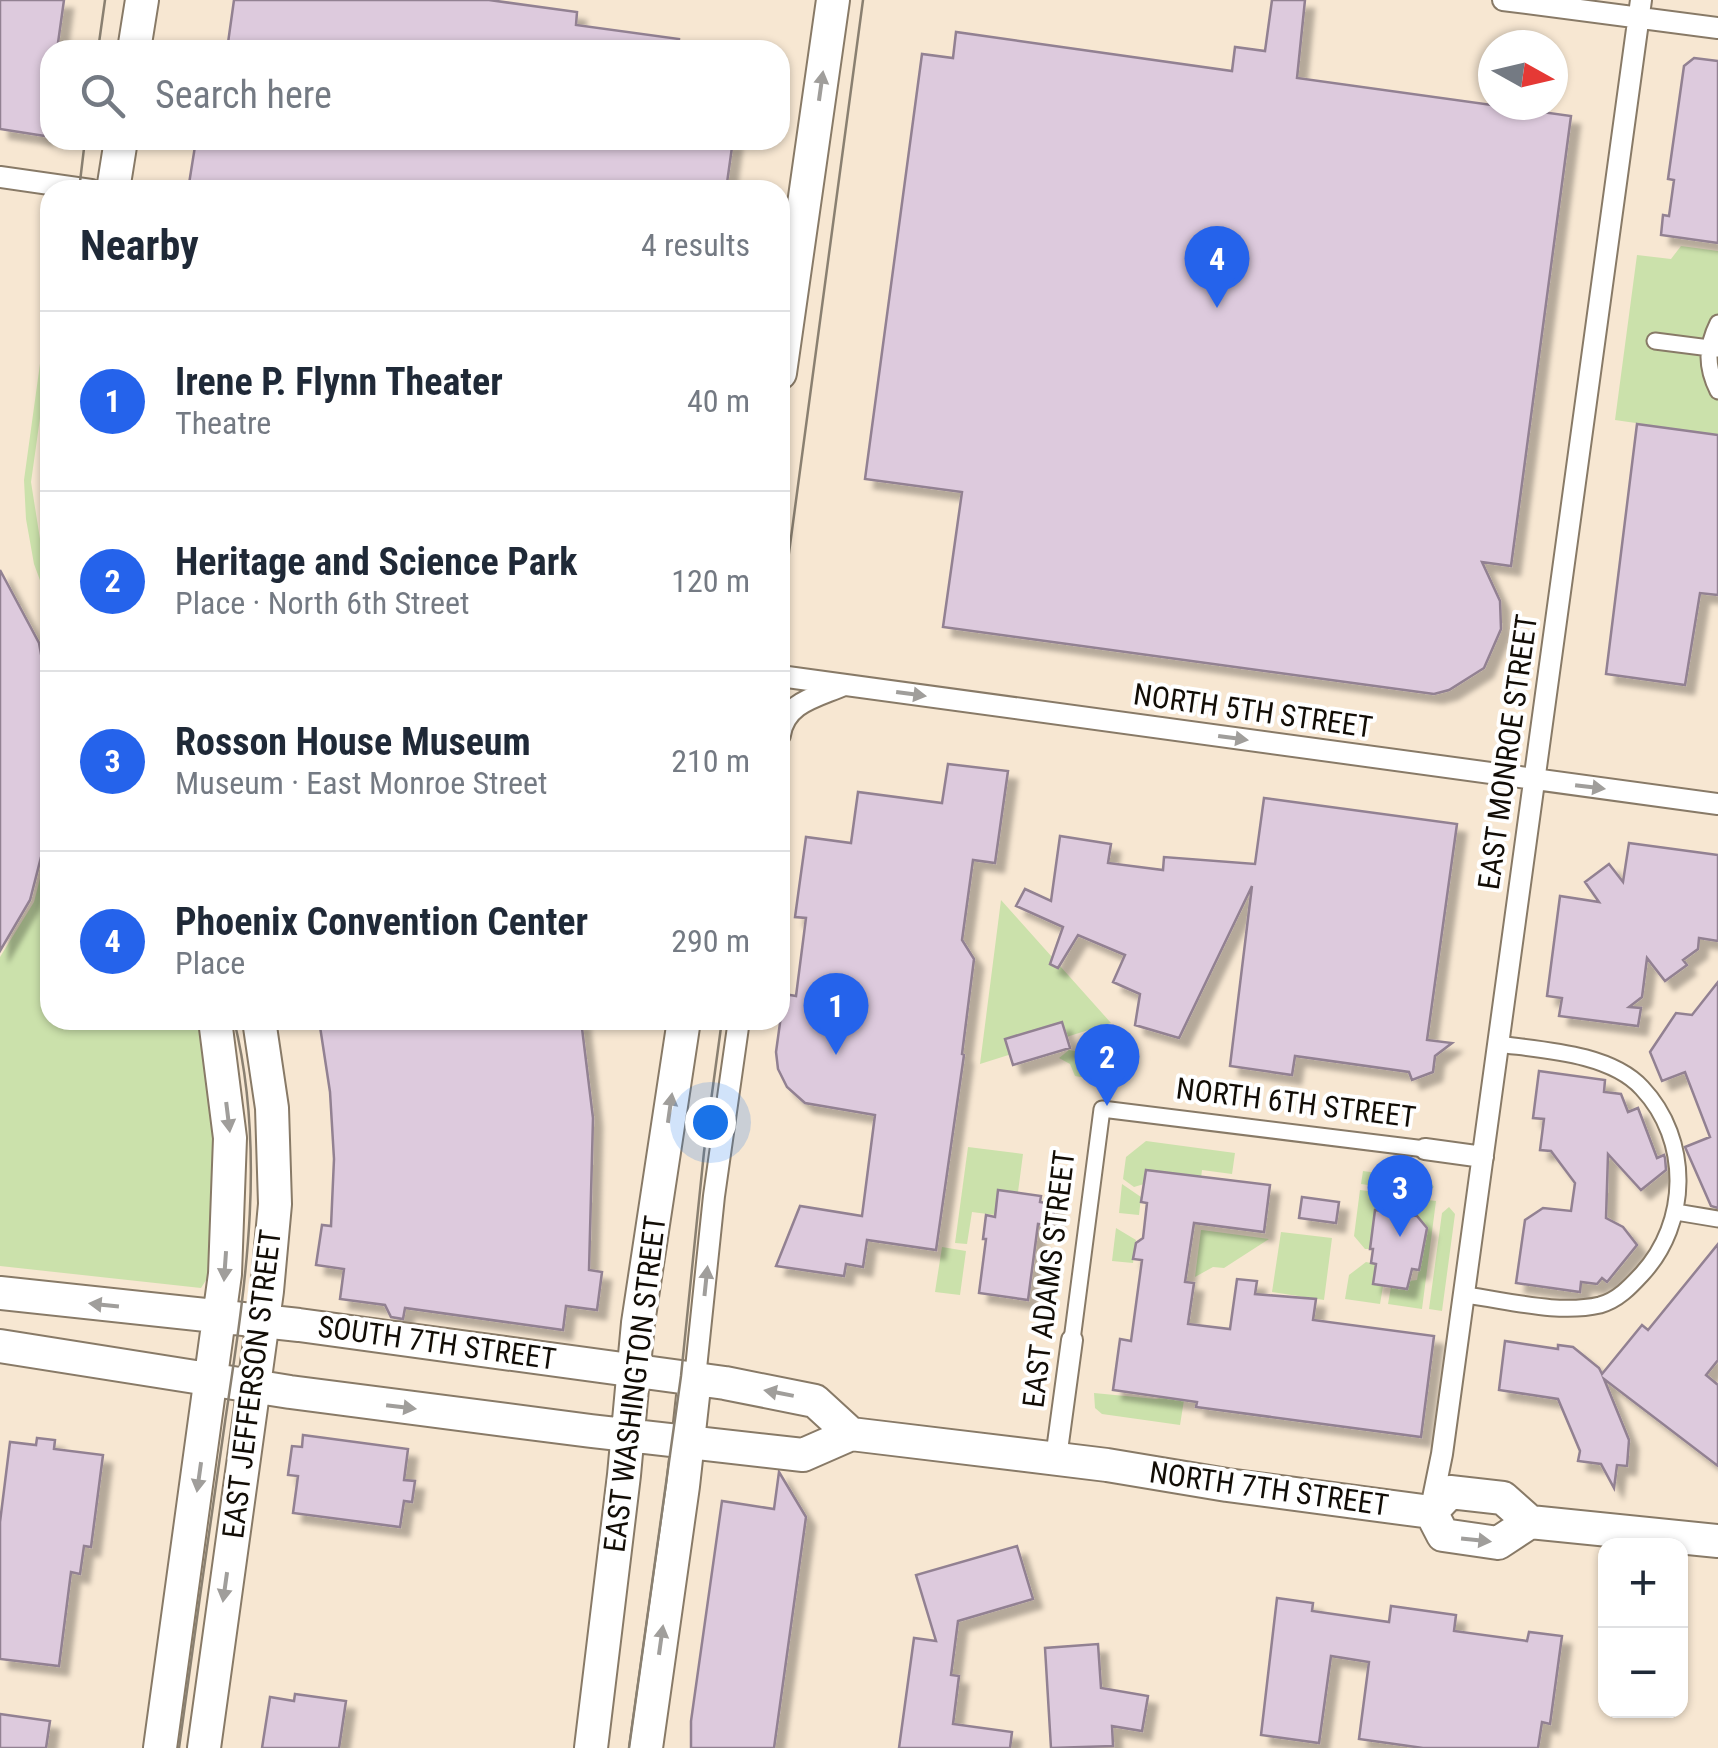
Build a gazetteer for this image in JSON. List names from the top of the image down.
{
  "streets": {
    "main road": [
      "SOUTH 7TH STREET",
      "EAST JEFFERSON STREET",
      "EAST WASHINGTON STREET",
      "NORTH 7TH STREET"
    ],
    "street": [
      "NORTH 5TH STREET",
      "EAST MONROE STREET",
      "NORTH 6TH STREET",
      "EAST ADAMS STREET"
    ]
  },
  "crossings": [
    ["NORTH 5TH STREET", "EAST MONROE STREET"],
    ["EAST MONROE STREET", "NORTH 6TH STREET"],
    ["EAST MONROE STREET", "NORTH 7TH STREET"],
    ["NORTH 6TH STREET", "EAST ADAMS STREET"],
    ["EAST ADAMS STREET", "NORTH 7TH STREET"],
    ["SOUTH 7TH STREET", "EAST JEFFERSON STREET"],
    ["SOUTH 7TH STREET", "EAST WASHINGTON STREET"]
  ],
  "one_way": ["NORTH 5TH STREET", "EAST JEFFERSON STREET"],
  "north": "right",
  "page": {
    "search": "Search here",
    "heading": ["Nearby", "4 results"],
    "pins": [
      "4",
      "1",
      "2",
      "3"
    ],
    "list": [
      {
        "mark": "1",
        "name": "Irene P. Flynn Theater",
        "note": "Theatre",
        "value": "40 m"
      },
      {
        "mark": "2",
        "name": "Heritage and Science Park",
        "note": "Place · North 6th Street",
        "value": "120 m"
      },
      {
        "mark": "3",
        "name": "Rosson House Museum",
        "note": "Museum · East Monroe Street",
        "value": "210 m"
      },
      {
        "mark": "4",
        "name": "Phoenix Convention Center",
        "note": "Place",
        "value": "290 m"
      }
    ],
    "map_buttons": ["+", "−"]
  }
}
